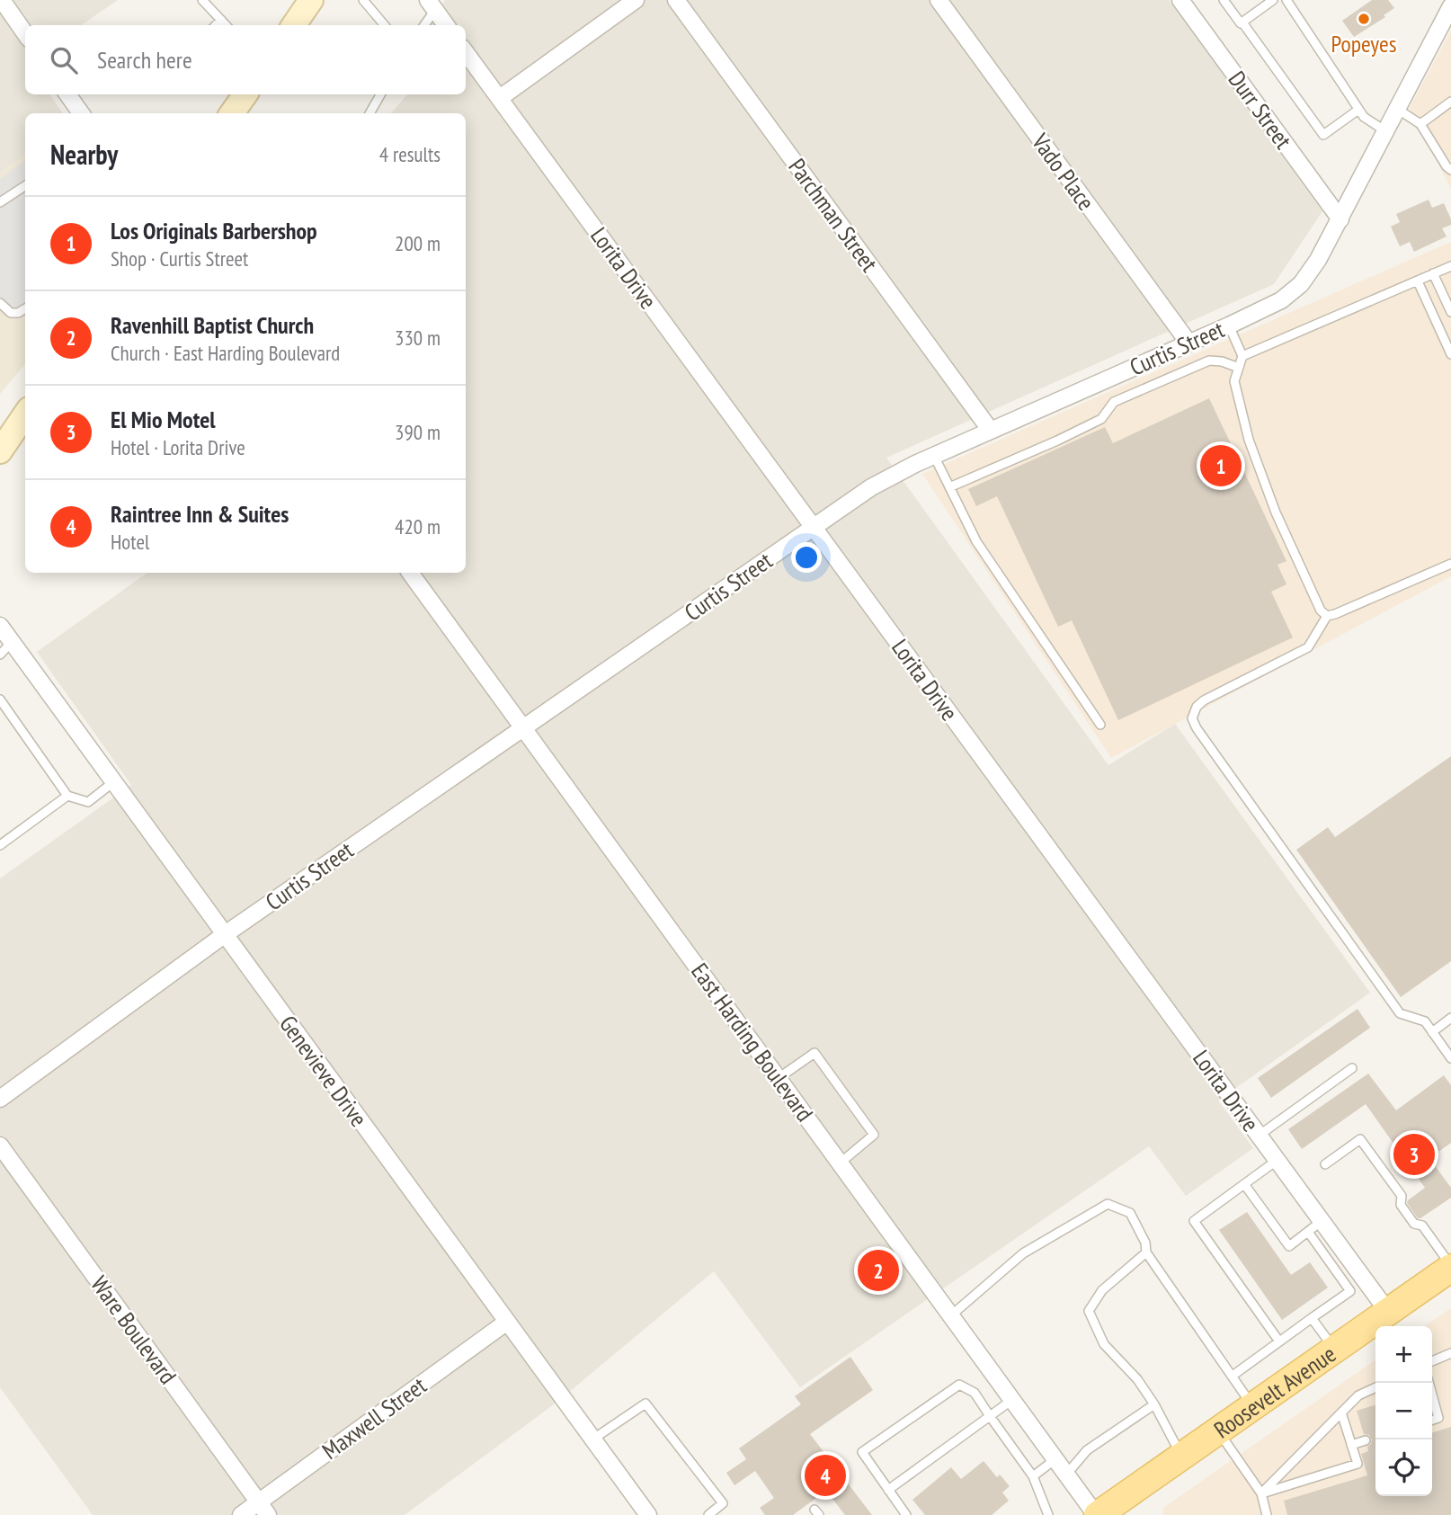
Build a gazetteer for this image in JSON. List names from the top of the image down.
{
  "streets": {
    "main road": ["Roosevelt Avenue"],
    "street": [
      "Durr Street",
      "Vado Place",
      "Parchman Street",
      "Lorita Drive",
      "Curtis Street",
      "East Harding Boulevard",
      "Genevieve Drive",
      "Ware Boulevard",
      "Maxwell Street"
    ]
  },
  "crossings": [
    ["Durr Street", "Curtis Street"],
    ["Vado Place", "Curtis Street"],
    ["Parchman Street", "Curtis Street"],
    ["Lorita Drive", "Curtis Street"],
    ["Lorita Drive", "Roosevelt Avenue"],
    ["Curtis Street", "East Harding Boulevard"],
    ["Curtis Street", "Genevieve Drive"],
    ["East Harding Boulevard", "Roosevelt Avenue"],
    ["Genevieve Drive", "Maxwell Street"],
    ["Ware Boulevard", "Maxwell Street"]
  ],
  "places": ["Popeyes"],
  "page": {
    "search": "Search here",
    "heading": ["Nearby", "4 results"],
    "list": [
      {
        "mark": "1",
        "name": "Los Originals Barbershop",
        "note": "Shop · Curtis Street",
        "value": "200 m"
      },
      {
        "mark": "2",
        "name": "Ravenhill Baptist Church",
        "note": "Church · East Harding Boulevard",
        "value": "330 m"
      },
      {
        "mark": "3",
        "name": "El Mio Motel",
        "note": "Hotel · Lorita Drive",
        "value": "390 m"
      },
      {
        "mark": "4",
        "name": "Raintree Inn & Suites",
        "note": "Hotel",
        "value": "420 m"
      }
    ],
    "pins": [
      "1",
      "3",
      "2",
      "4"
    ],
    "map_buttons": ["+", "−"]
  }
}
